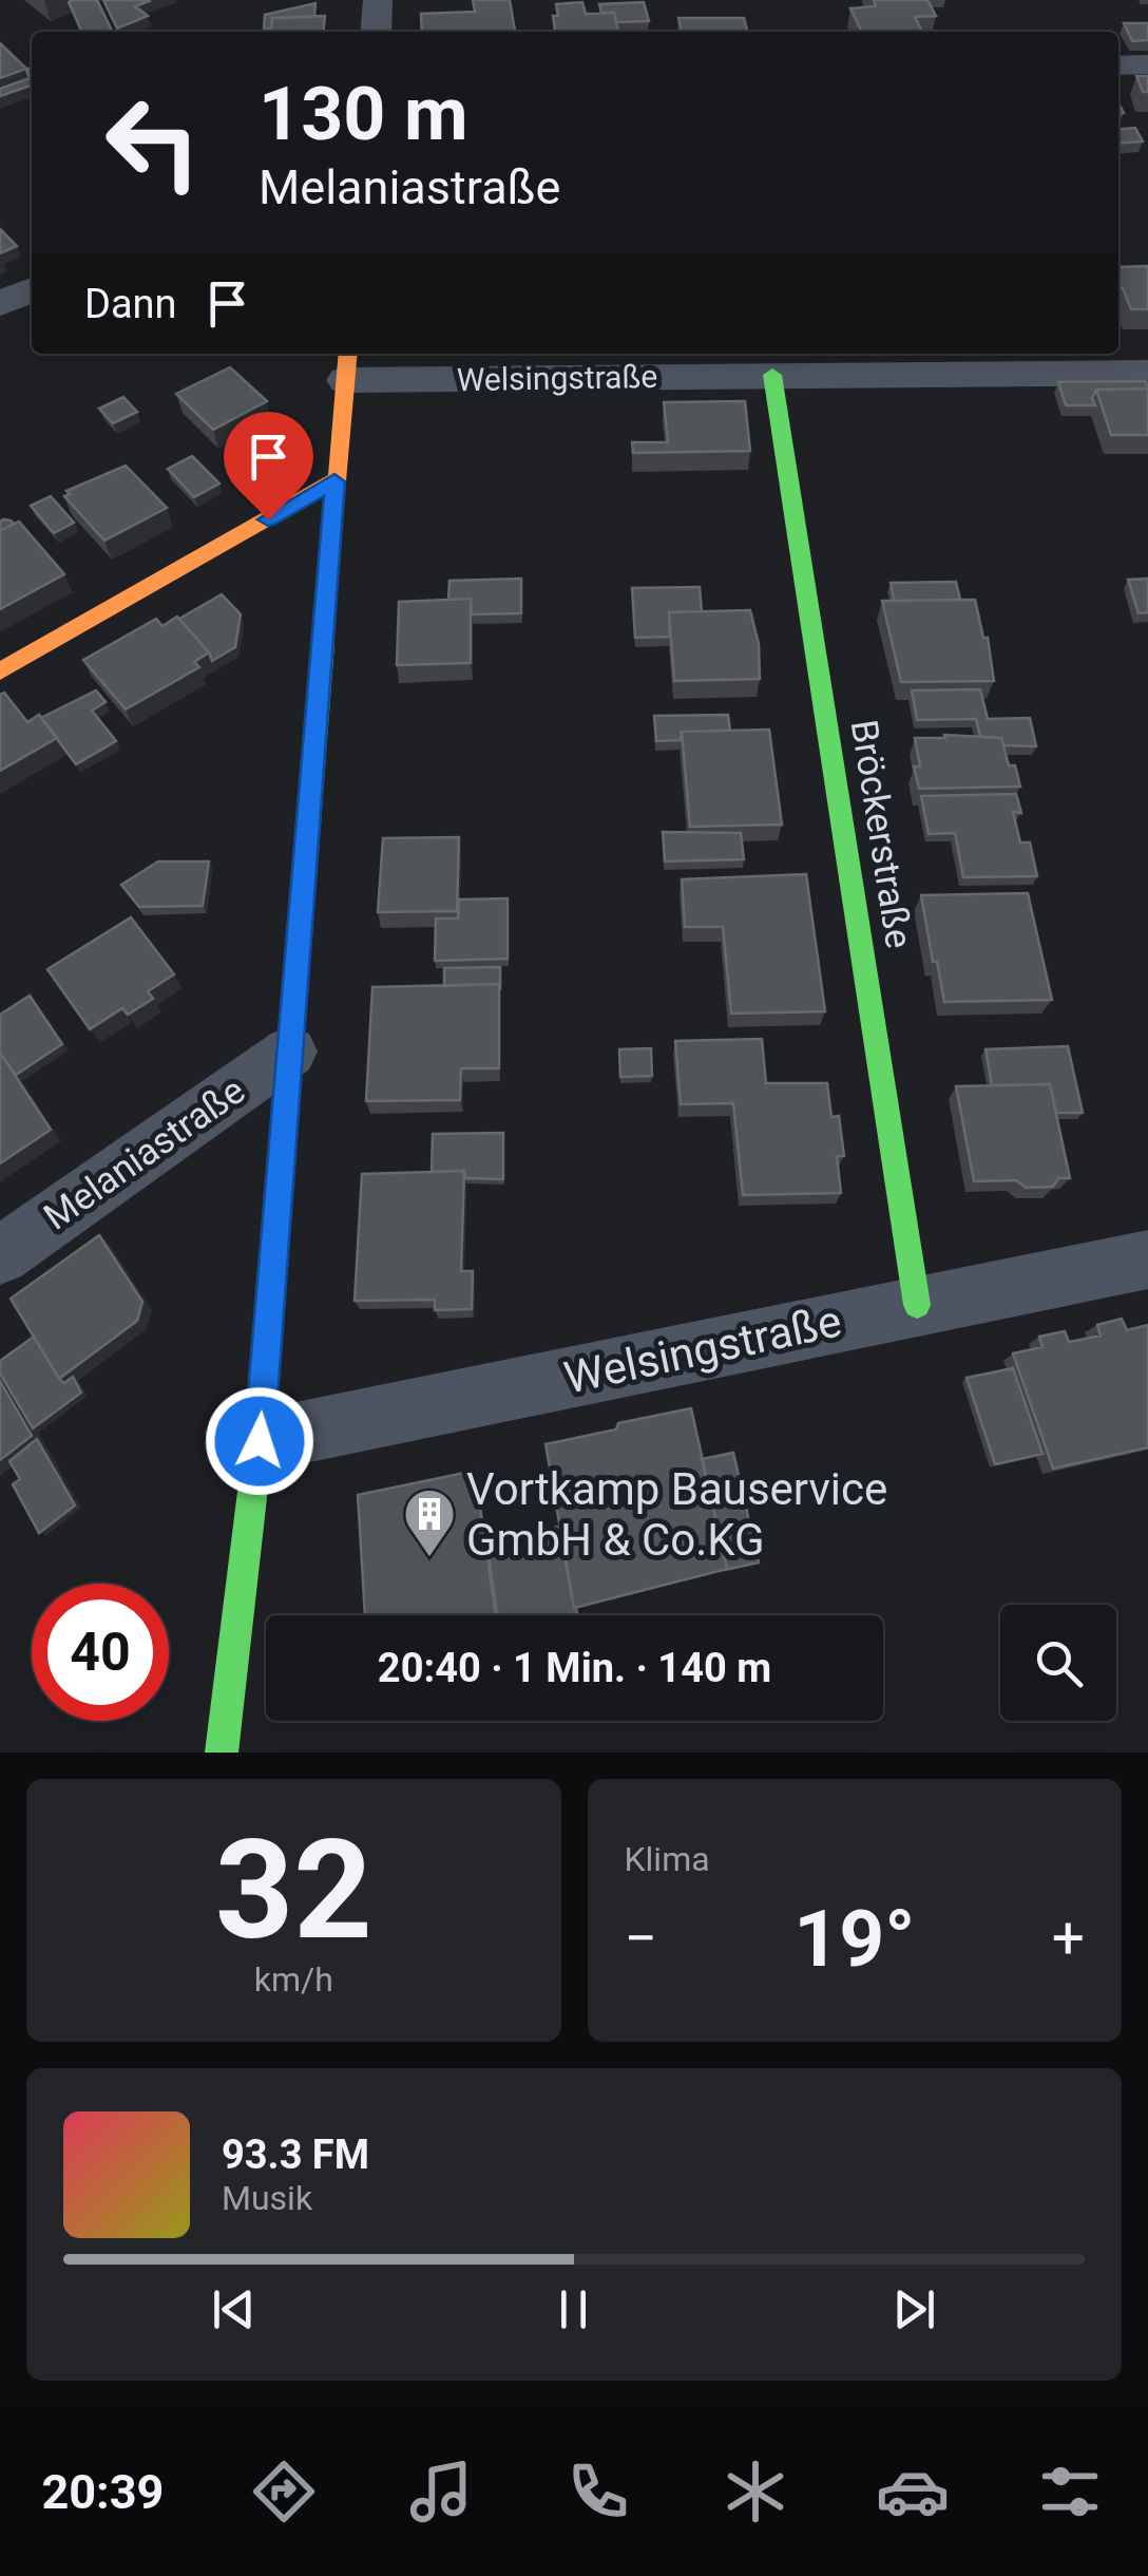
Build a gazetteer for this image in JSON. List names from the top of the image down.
{
  "streets": {
    "street": ["Welsingstraße", "Bröckerstraße", "Melaniastraße"]
  },
  "crossings": [
    ["Welsingstraße", "Bröckerstraße"],
    ["Welsingstraße", "Melaniastraße"]
  ],
  "places": {
    "building": ["Vortkamp Bauservice GmbH & Co.KG"]
  },
  "page": {
    "turn": ["130 m", "Melaniastraße"],
    "then": "Dann",
    "limit": "40",
    "trip": "20:40 · 1 Min. · 140 m",
    "tile": [
      ["32", "km/h"],
      "Klima"
    ],
    "heat": ["−", "19°", "+"],
    "song": ["93.3 FM", "Musik"],
    "tabs": "20:39"
  }
}
